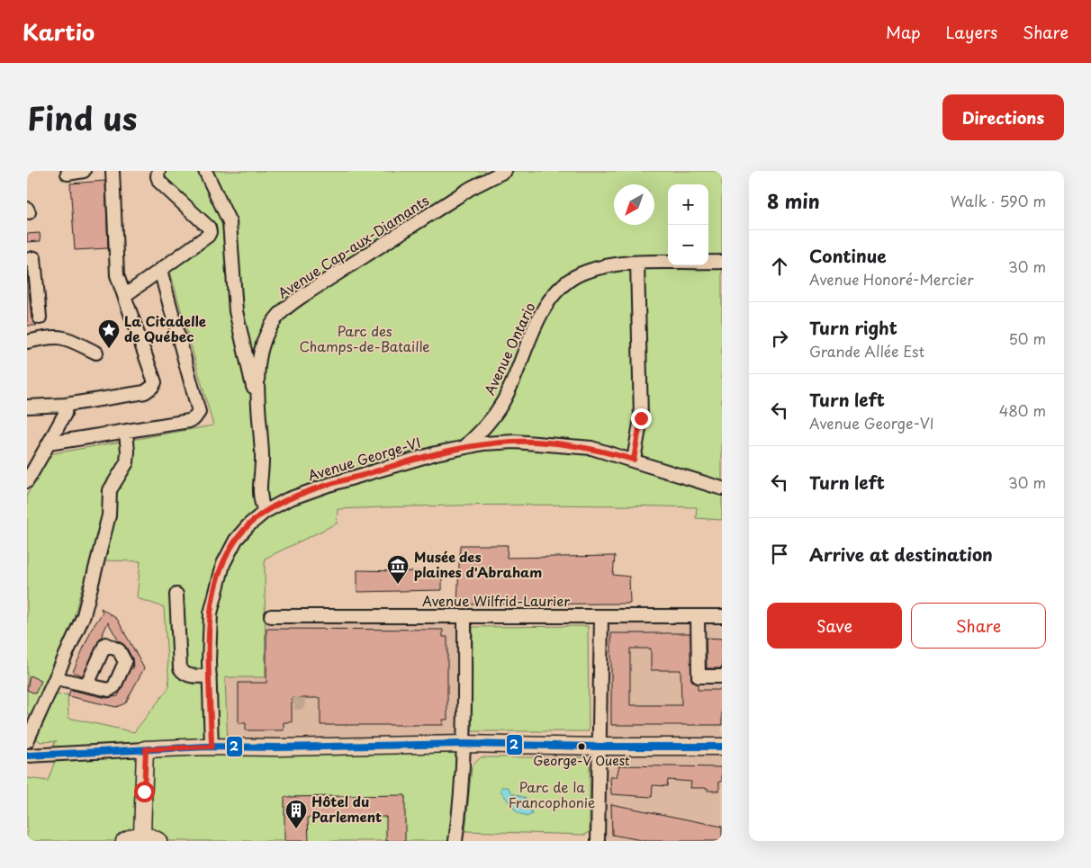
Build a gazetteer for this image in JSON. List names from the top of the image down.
{
  "streets": {
    "street": [
      "Avenue Cap-aux-Diamants",
      "Avenue Ontario",
      "Avenue George-VI",
      "Avenue Wilfrid-Laurier"
    ]
  },
  "crossings": [
    ["Avenue Cap-aux-Diamants", "Avenue George-VI"],
    ["Avenue Ontario", "Avenue George-VI"]
  ],
  "parks": ["Parc des Champs-de-Bataille", "Parc de la Francophonie"],
  "places": {
    "place": ["La Citadelle de Québec"],
    "museum": ["Musée des plaines d'Abraham"],
    "other": ["George-V Ouest"],
    "building": ["Hôtel du Parlement"]
  },
  "lines": ["transit line 2"],
  "north": "bottom left",
  "page": {
    "header": "Kartio",
    "nav": ["Map", "Layers", "Share"],
    "title": "Find us",
    "buttons": [
      "Directions",
      ["Save", "Share"]
    ],
    "heading": ["8 min", "Walk · 590 m"],
    "map_buttons": ["+", "−"],
    "list": [
      ["Continue", "Avenue Honoré-Mercier", "30 m"],
      ["Turn right", "Grande Allée Est", "50 m"],
      ["Turn left", "Avenue George-VI", "480 m"],
      ["Turn left", "30 m"],
      "Arrive at destination"
    ]
  }
}
